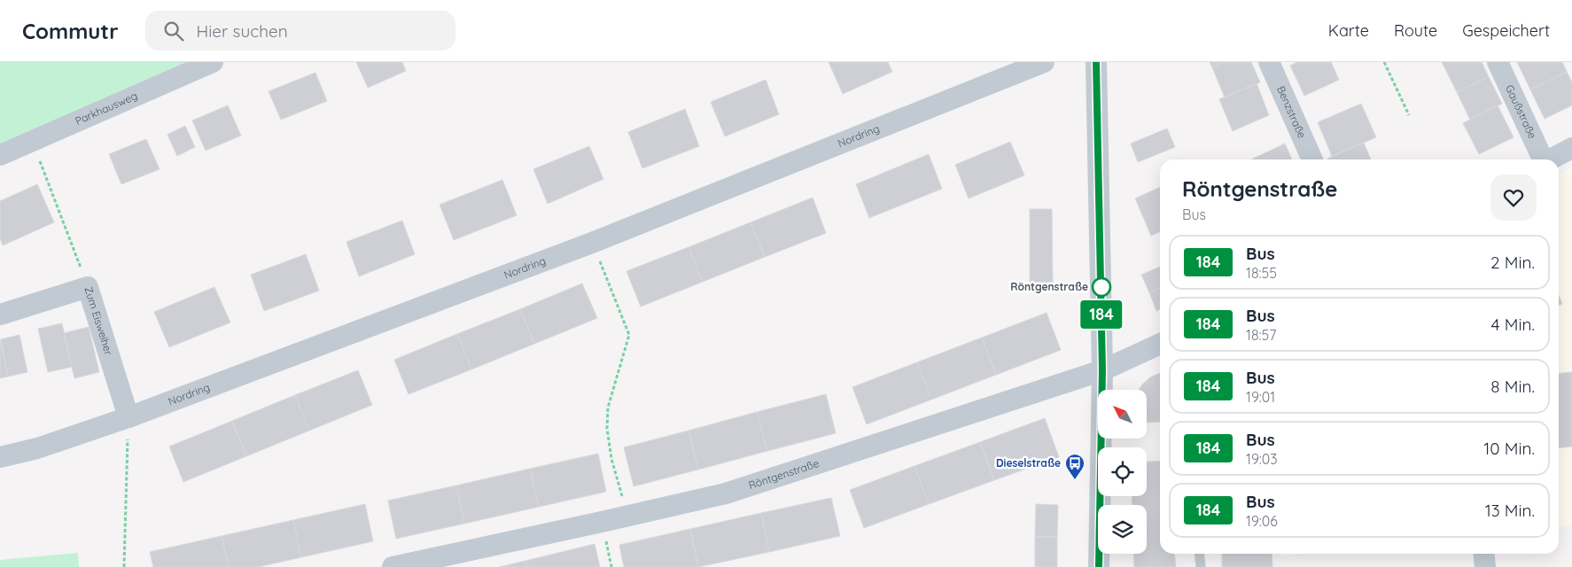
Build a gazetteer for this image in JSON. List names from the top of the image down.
{
  "streets": {
    "street": [
      "Parkhausweg",
      "Gaußstraße",
      "Benzstraße",
      "Nordring",
      "Zum Eisweiher",
      "Röntgenstraße"
    ]
  },
  "crossings": [
    ["Nordring", "Zum Eisweiher"]
  ],
  "places": {
    "other": ["Röntgenstraße"],
    "bus stop": ["Dieselstraße"]
  },
  "lines": ["bus line 184"],
  "north": "top left",
  "page": {
    "header": "Commutr",
    "search": "Hier suchen",
    "nav": ["Karte", "Route", "Gespeichert"],
    "on_map": "184",
    "heading": ["Röntgenstraße", "Bus"],
    "list": [
      {
        "mark": "184",
        "name": "Bus",
        "note": "18:55",
        "value": "2 Min."
      },
      {
        "mark": "184",
        "name": "Bus",
        "note": "18:57",
        "value": "4 Min."
      },
      {
        "mark": "184",
        "name": "Bus",
        "note": "19:01",
        "value": "8 Min."
      },
      {
        "mark": "184",
        "name": "Bus",
        "note": "19:03",
        "value": "10 Min."
      },
      {
        "mark": "184",
        "name": "Bus",
        "note": "19:06",
        "value": "13 Min."
      }
    ]
  }
}
